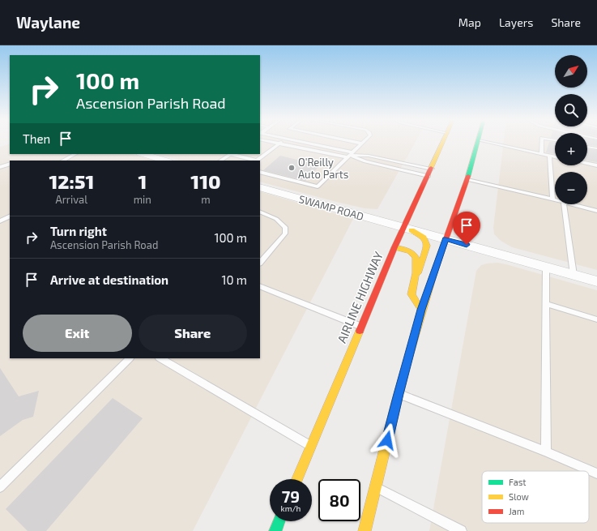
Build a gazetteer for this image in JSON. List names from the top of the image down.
{
  "streets": {
    "highway": ["AIRLINE HIGHWAY"],
    "street": ["SWAMP ROAD"]
  },
  "crossings": [
    ["SWAMP ROAD", "AIRLINE HIGHWAY"]
  ],
  "places": ["O'Reilly Auto Parts"],
  "legend": ["Fast", "Slow", "Jam"],
  "north": "top right",
  "page": {
    "header": "Waylane",
    "nav": ["Map", "Layers", "Share"],
    "map_buttons": ["+", "−"],
    "turn": ["100 m", "Ascension Parish Road"],
    "then": "Then",
    "eta": [
      "12:51",
      "Arrival",
      "1",
      "min",
      "110",
      "m"
    ],
    "list": [
      {
        "name": "Turn right",
        "note": "Ascension Parish Road",
        "value": "100 m"
      },
      {
        "name": "Arrive at destination",
        "value": "10 m"
      }
    ],
    "buttons": ["Exit", "Share"],
    "speed": "79 km/h",
    "limit": "80"
  }
}
